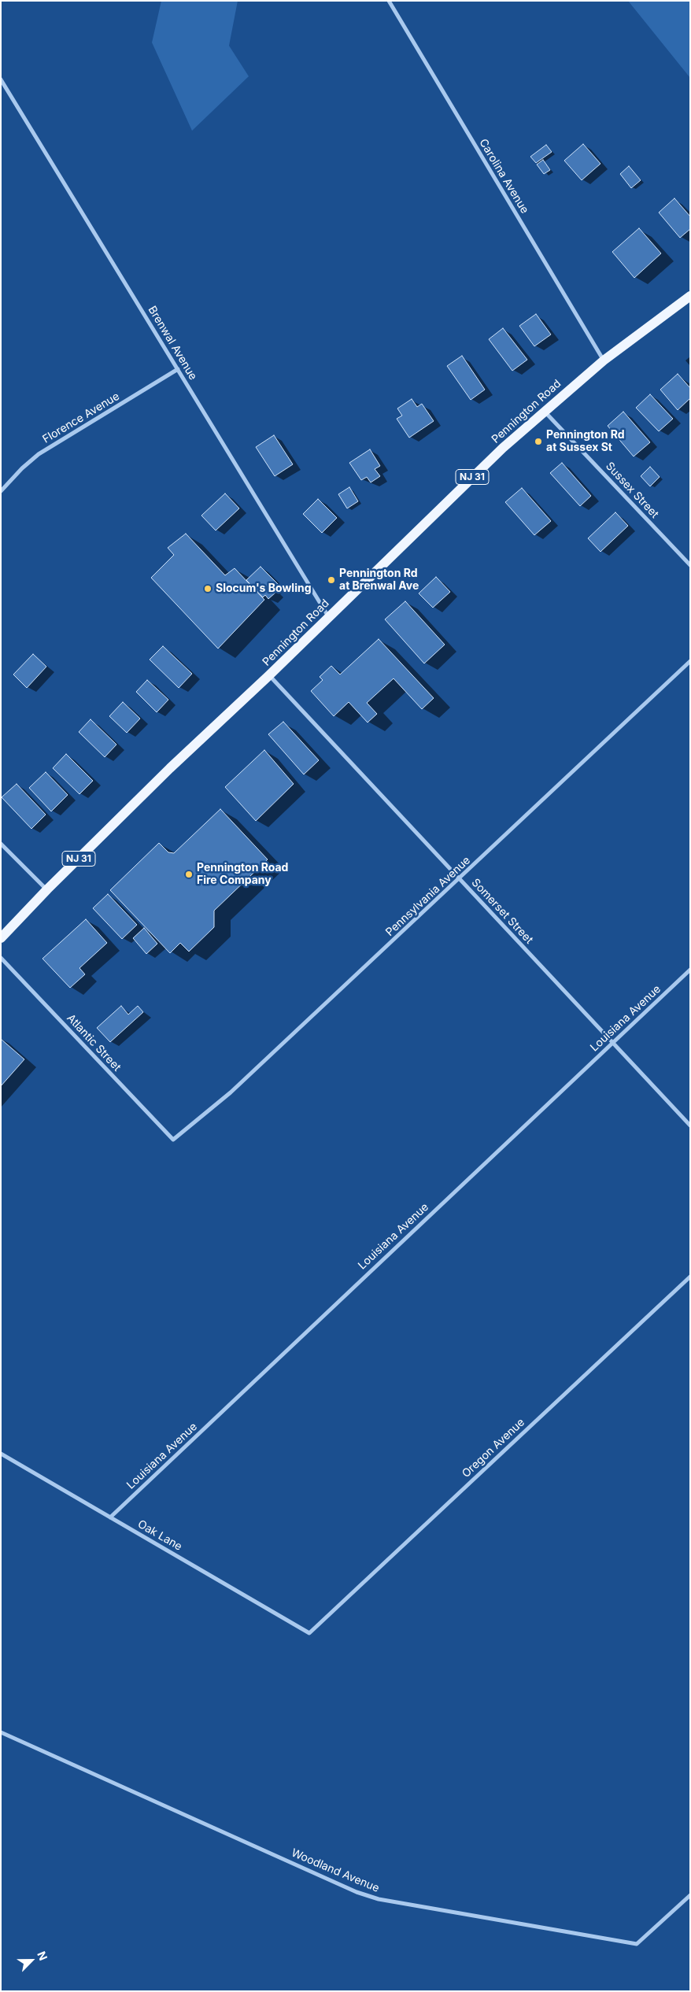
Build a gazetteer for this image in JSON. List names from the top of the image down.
{
  "streets": {
    "main road": ["Pennington Road", "NJ 31"],
    "street": [
      "Carolina Avenue",
      "Brenwal Avenue",
      "Florence Avenue",
      "Sussex Street",
      "Pennsylvania Avenue",
      "Somerset Street",
      "Louisiana Avenue",
      "Atlantic Street",
      "Oregon Avenue",
      "Oak Lane",
      "Woodland Avenue"
    ]
  },
  "crossings": [
    ["Carolina Avenue", "Pennington Road"],
    ["Brenwal Avenue", "Pennington Road"],
    ["Brenwal Avenue", "Florence Avenue"],
    ["Pennington Road", "Sussex Street"],
    ["Pennington Road", "Somerset Street"],
    ["Pennsylvania Avenue", "Somerset Street"],
    ["Pennsylvania Avenue", "Atlantic Street"],
    ["Somerset Street", "Louisiana Avenue"],
    ["Louisiana Avenue", "Oak Lane"],
    ["Oregon Avenue", "Oak Lane"]
  ],
  "places": [
    "Pennington Rd at Sussex St",
    "Pennington Rd at Brenwal Ave",
    "Slocum's Bowling",
    "Pennington Road Fire Company"
  ],
  "north": "top right"
}
